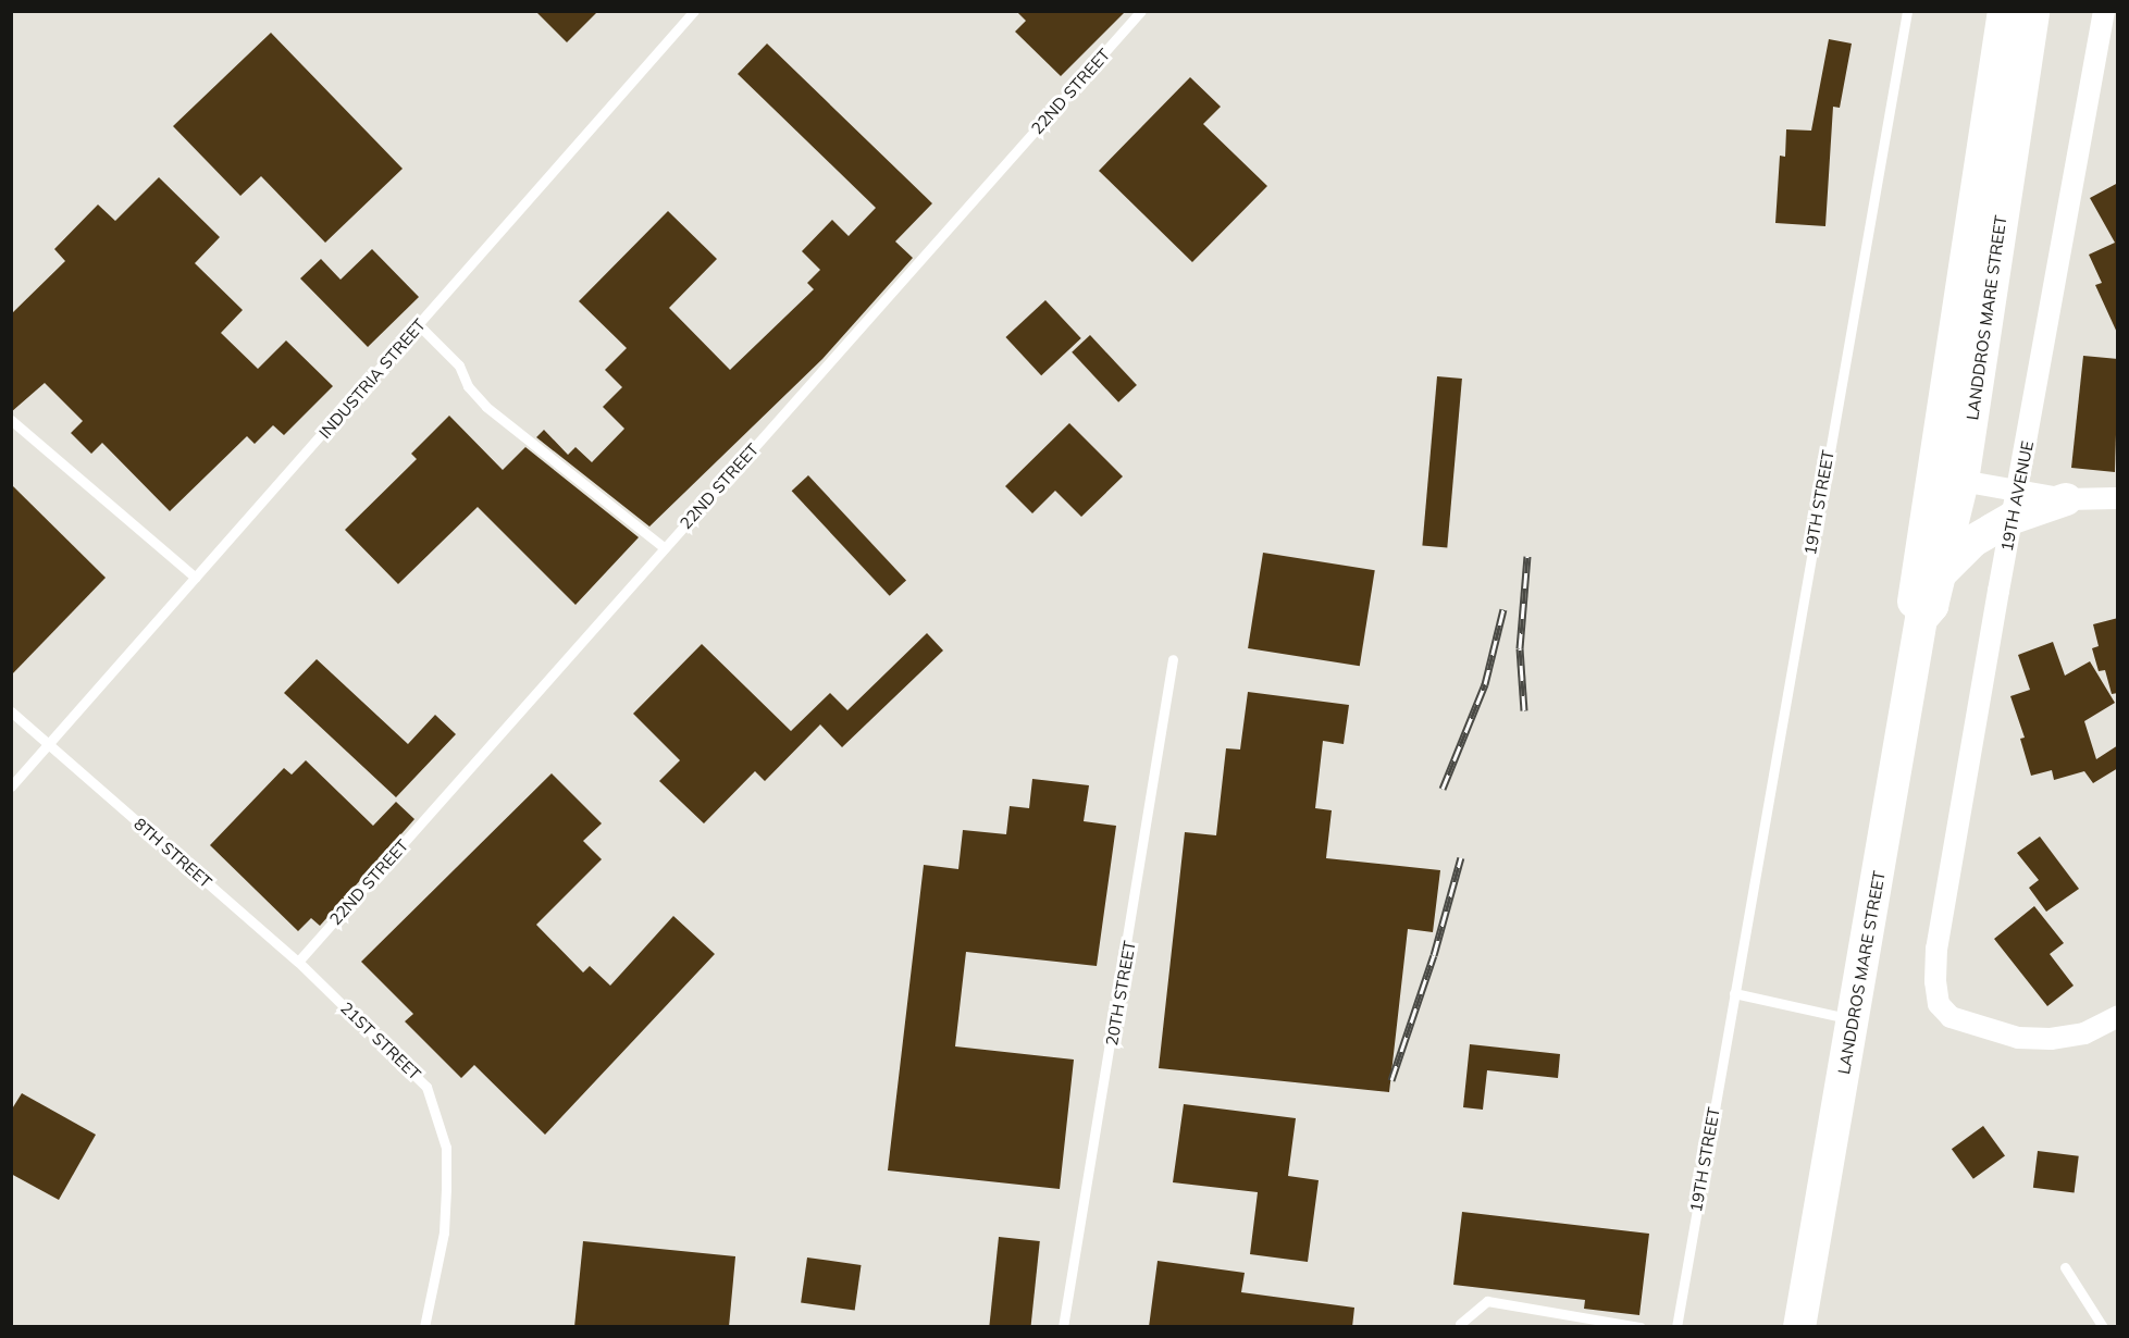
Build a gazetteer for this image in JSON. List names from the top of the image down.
{
  "streets": {
    "main road": ["LANDDROS MARE STREET"],
    "street": ["19TH AVENUE"],
    "lane": [
      "22ND STREET",
      "INDUSTRIA STREET",
      "19TH STREET",
      "8TH STREET",
      "20TH STREET",
      "21ST STREET"
    ]
  },
  "crossings": [
    ["22ND STREET", "8TH STREET"],
    ["22ND STREET", "21ST STREET"],
    ["INDUSTRIA STREET", "8TH STREET"],
    ["8TH STREET", "21ST STREET"]
  ]
}
